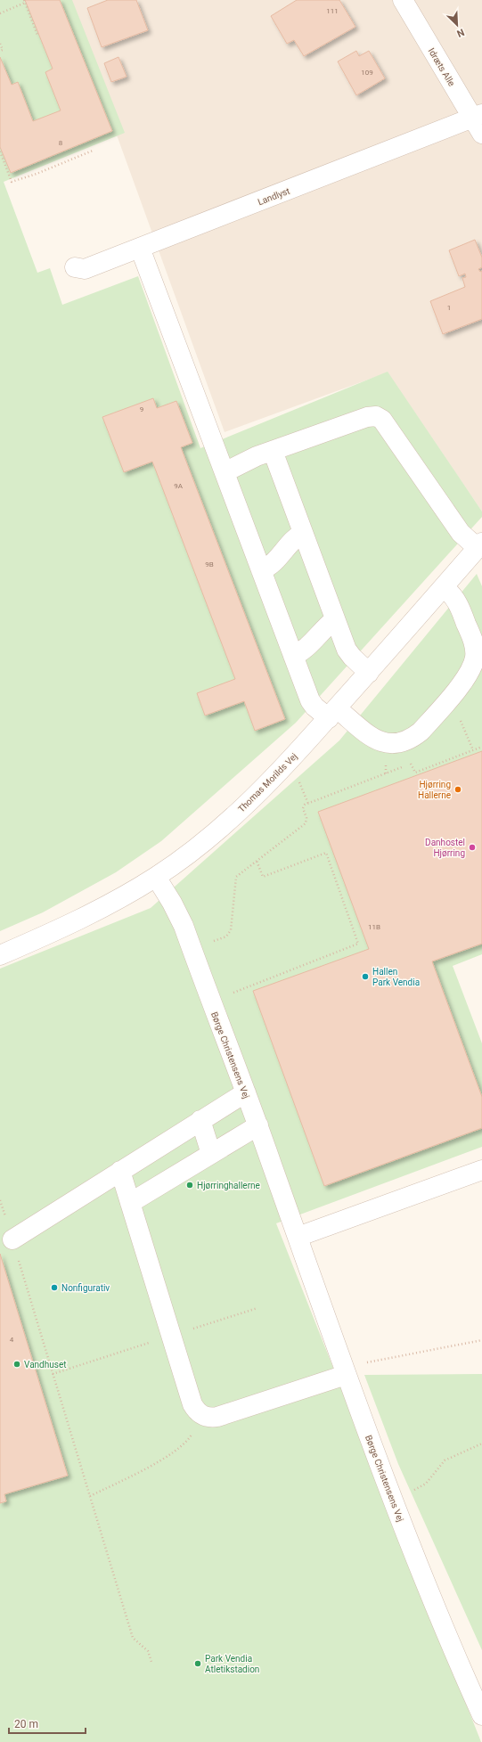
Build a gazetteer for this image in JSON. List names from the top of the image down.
{
  "streets": {
    "street": [
      "Idræts Alle",
      "Landlyst",
      "Thomas Morilds Vej",
      "Børge Christensens Vej"
    ]
  },
  "crossings": [
    ["Idræts Alle", "Landlyst"],
    ["Thomas Morilds Vej", "Børge Christensens Vej"]
  ],
  "places": [
    "Hjørring Hallerne",
    "Danhostel Hjørring",
    "Hallen Park Vendia",
    "Hjørringhallerne",
    "Nonfigurativ",
    "Vandhuset",
    "Park Vendia Atletikstadion"
  ],
  "house_numbers": [
    "111",
    "109",
    "8",
    "1",
    "9",
    "9A",
    "9B",
    "11B",
    "4"
  ],
  "scale_bar": "20 m",
  "north": "bottom right"
}
